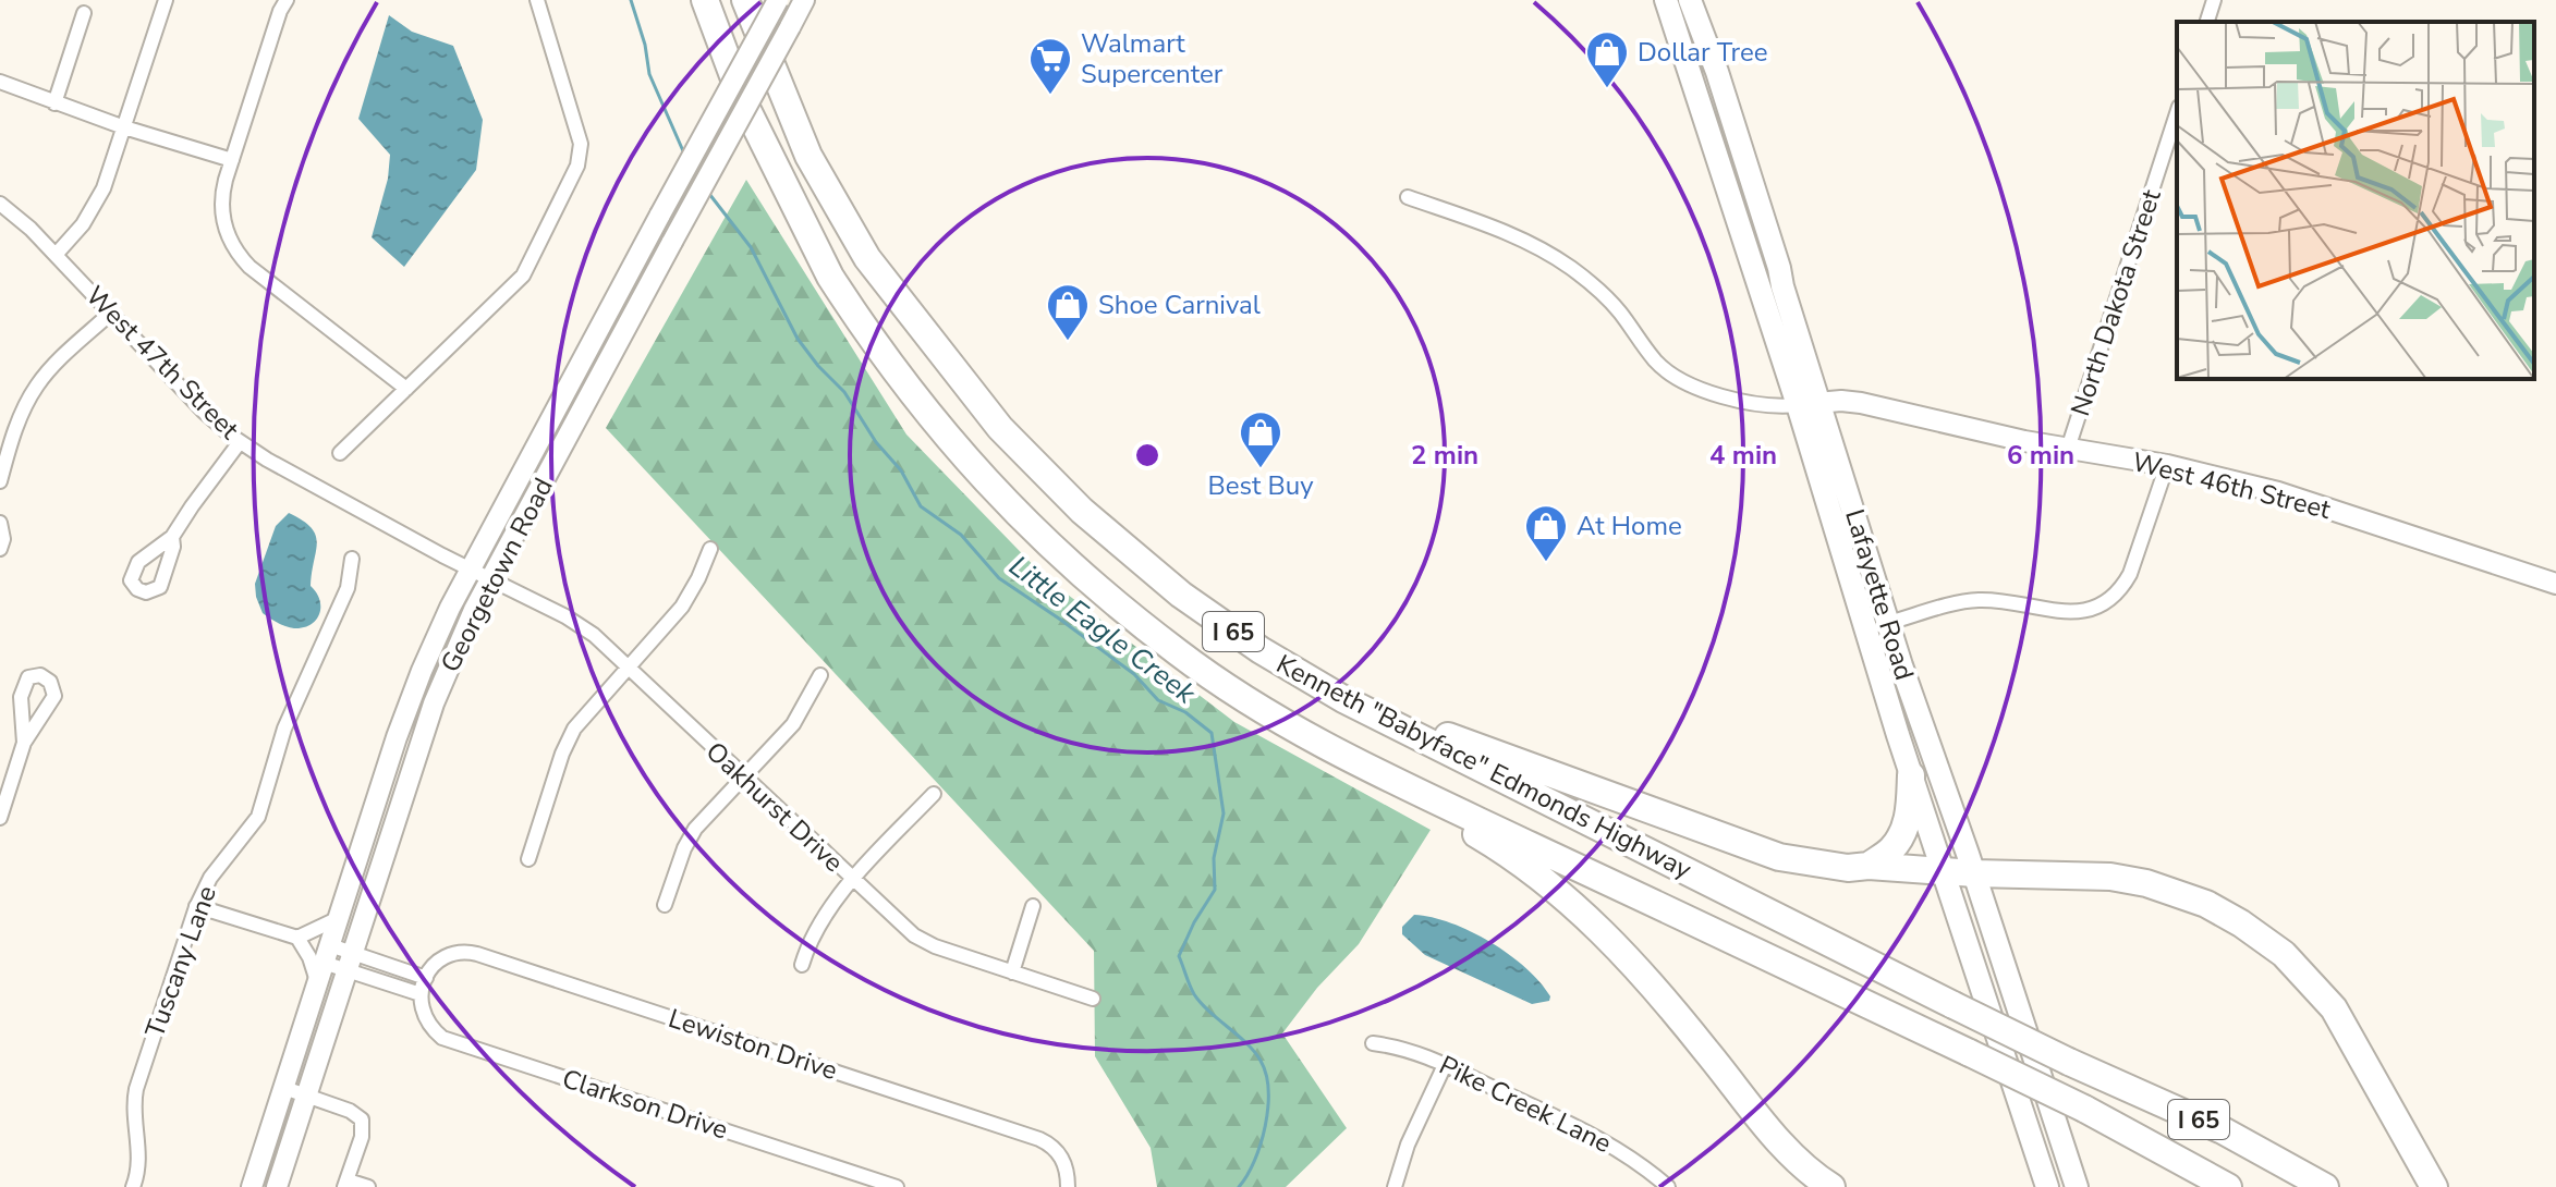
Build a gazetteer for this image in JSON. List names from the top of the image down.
{
  "streets": {
    "highway": ["I 65", "Kenneth \"Babyface\" Edmonds Highway"],
    "main road": ["West 46th Street", "Georgetown Road", "Lafayette Road"],
    "street": [
      "North Dakota Street",
      "West 47th Street",
      "Oakhurst Drive",
      "Tuscany Lane",
      "Lewiston Drive",
      "Clarkson Drive",
      "Pike Creek Lane"
    ]
  },
  "crossings": [
    ["North Dakota Street", "West 46th Street"],
    ["West 47th Street", "Georgetown Road"],
    ["West 47th Street", "Oakhurst Drive"],
    ["West 46th Street", "Lafayette Road"],
    ["Georgetown Road", "Oakhurst Drive"],
    ["Lewiston Drive", "Clarkson Drive"]
  ],
  "water": ["Little Eagle Creek"],
  "places": {
    "shop": [
      "Dollar Tree",
      "Shoe Carnival",
      "Best Buy",
      "At Home"
    ],
    "supermarket": ["Walmart Supercenter"]
  },
  "rings": ["2 min", "4 min", "6 min"]
}
